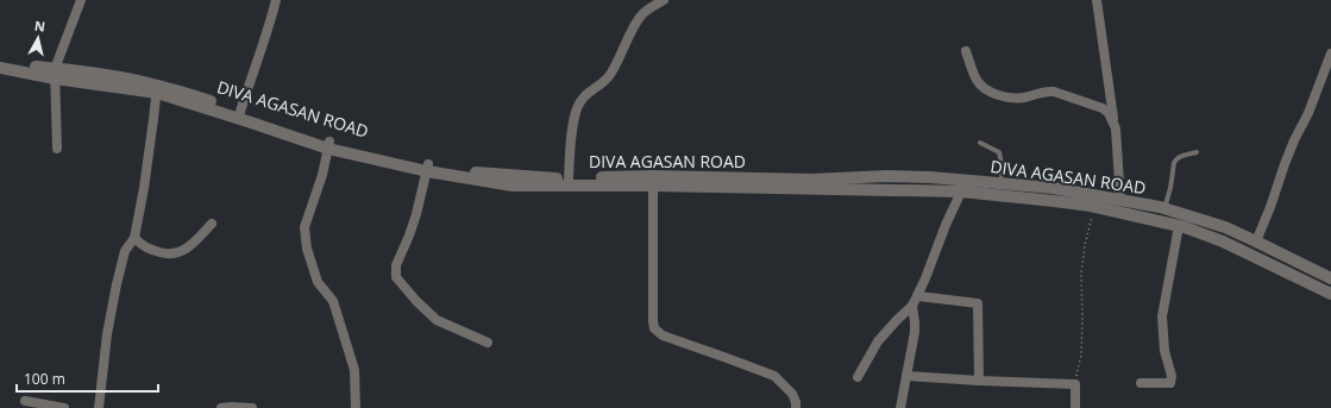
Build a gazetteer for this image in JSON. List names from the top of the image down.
{
  "streets": {
    "street": ["DIVA AGASAN ROAD"]
  },
  "scale_bar": "100 m",
  "north": "top"
}
